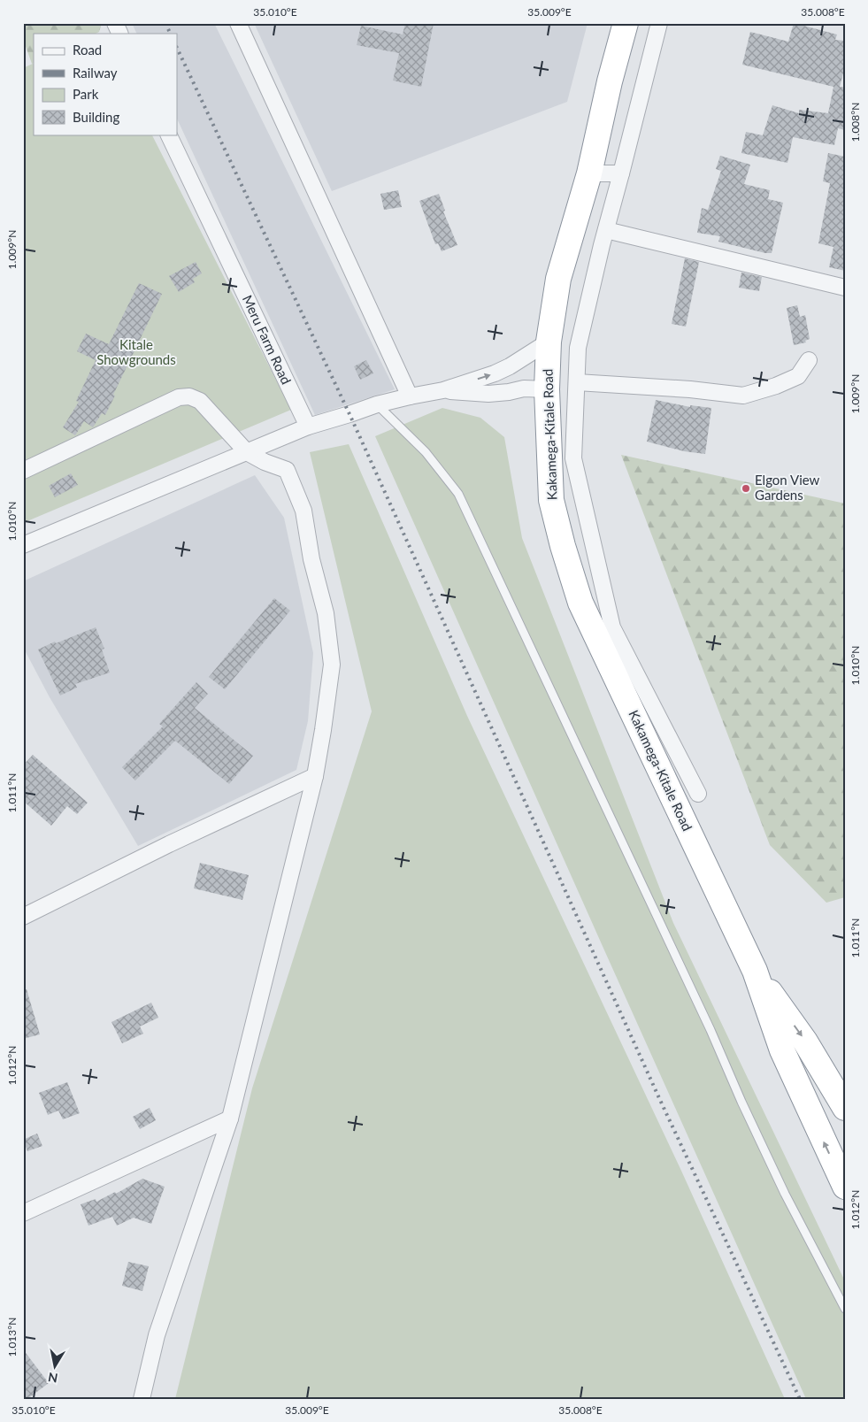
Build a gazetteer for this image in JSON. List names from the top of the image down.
{
  "streets": {
    "highway": ["Kakamega-Kitale Road"],
    "street": ["Meru Farm Road"]
  },
  "parks": ["Kitale Showgrounds"],
  "places": ["Elgon View Gardens"],
  "legend": [
    "Road",
    "Railway",
    "Park",
    "Building"
  ],
  "north": "bottom",
  "coordinates": [
    "35.010°E",
    "35.009°E",
    "35.008°E",
    "1.008°N",
    "1.009°N",
    "1.010°N",
    "1.011°N",
    "1.012°N",
    "1.013°N"
  ]
}
